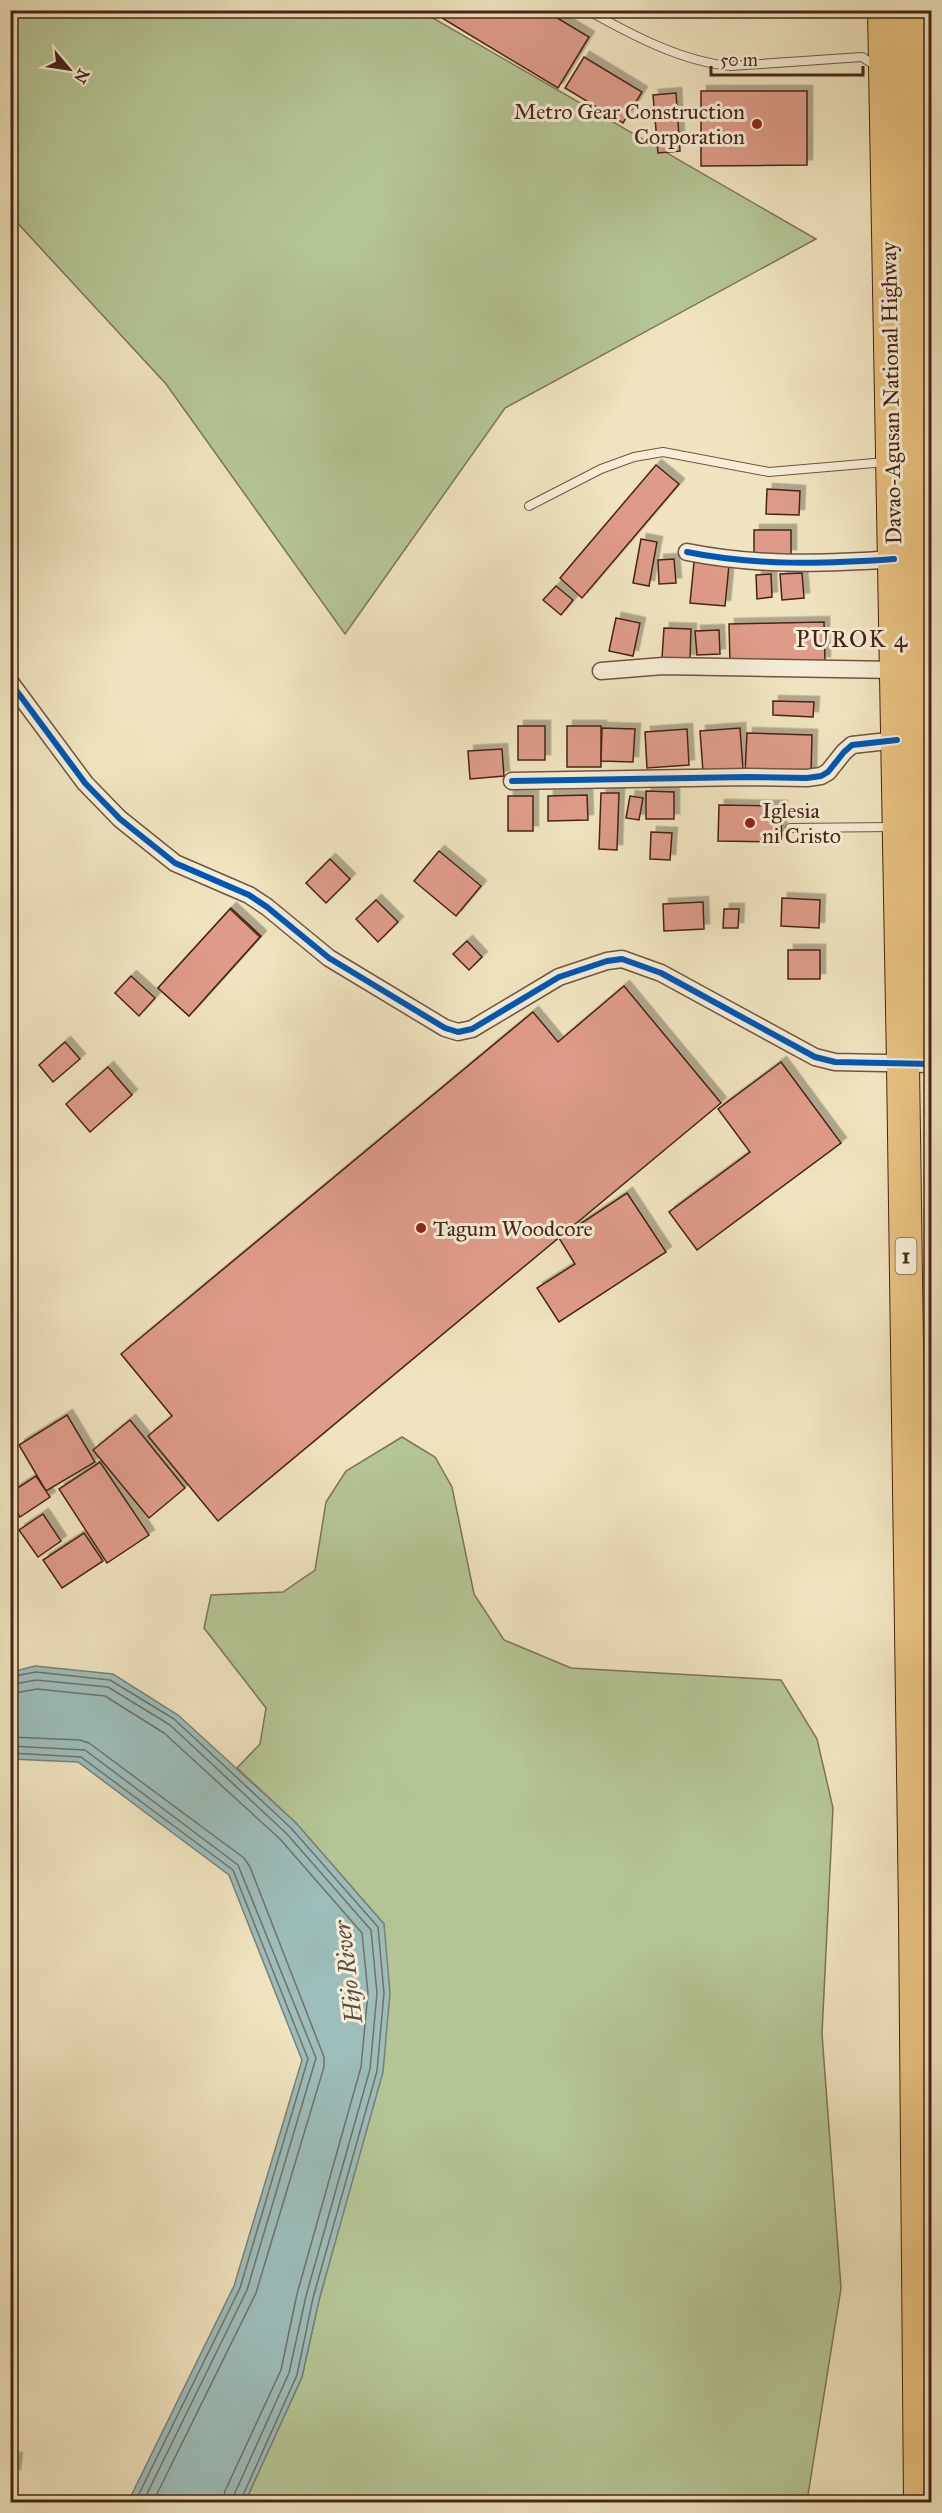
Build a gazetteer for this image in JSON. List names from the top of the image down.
{
  "streets": {
    "highway": ["Davao-Agusan National Highway", "1"]
  },
  "districts": ["PUROK 4"],
  "water": ["Hijo River"],
  "places": ["Metro Gear Construction Corporation", "Iglesia ni Cristo", "Tagum Woodcore"],
  "scale_bar": "50 m",
  "north": "bottom right"
}
